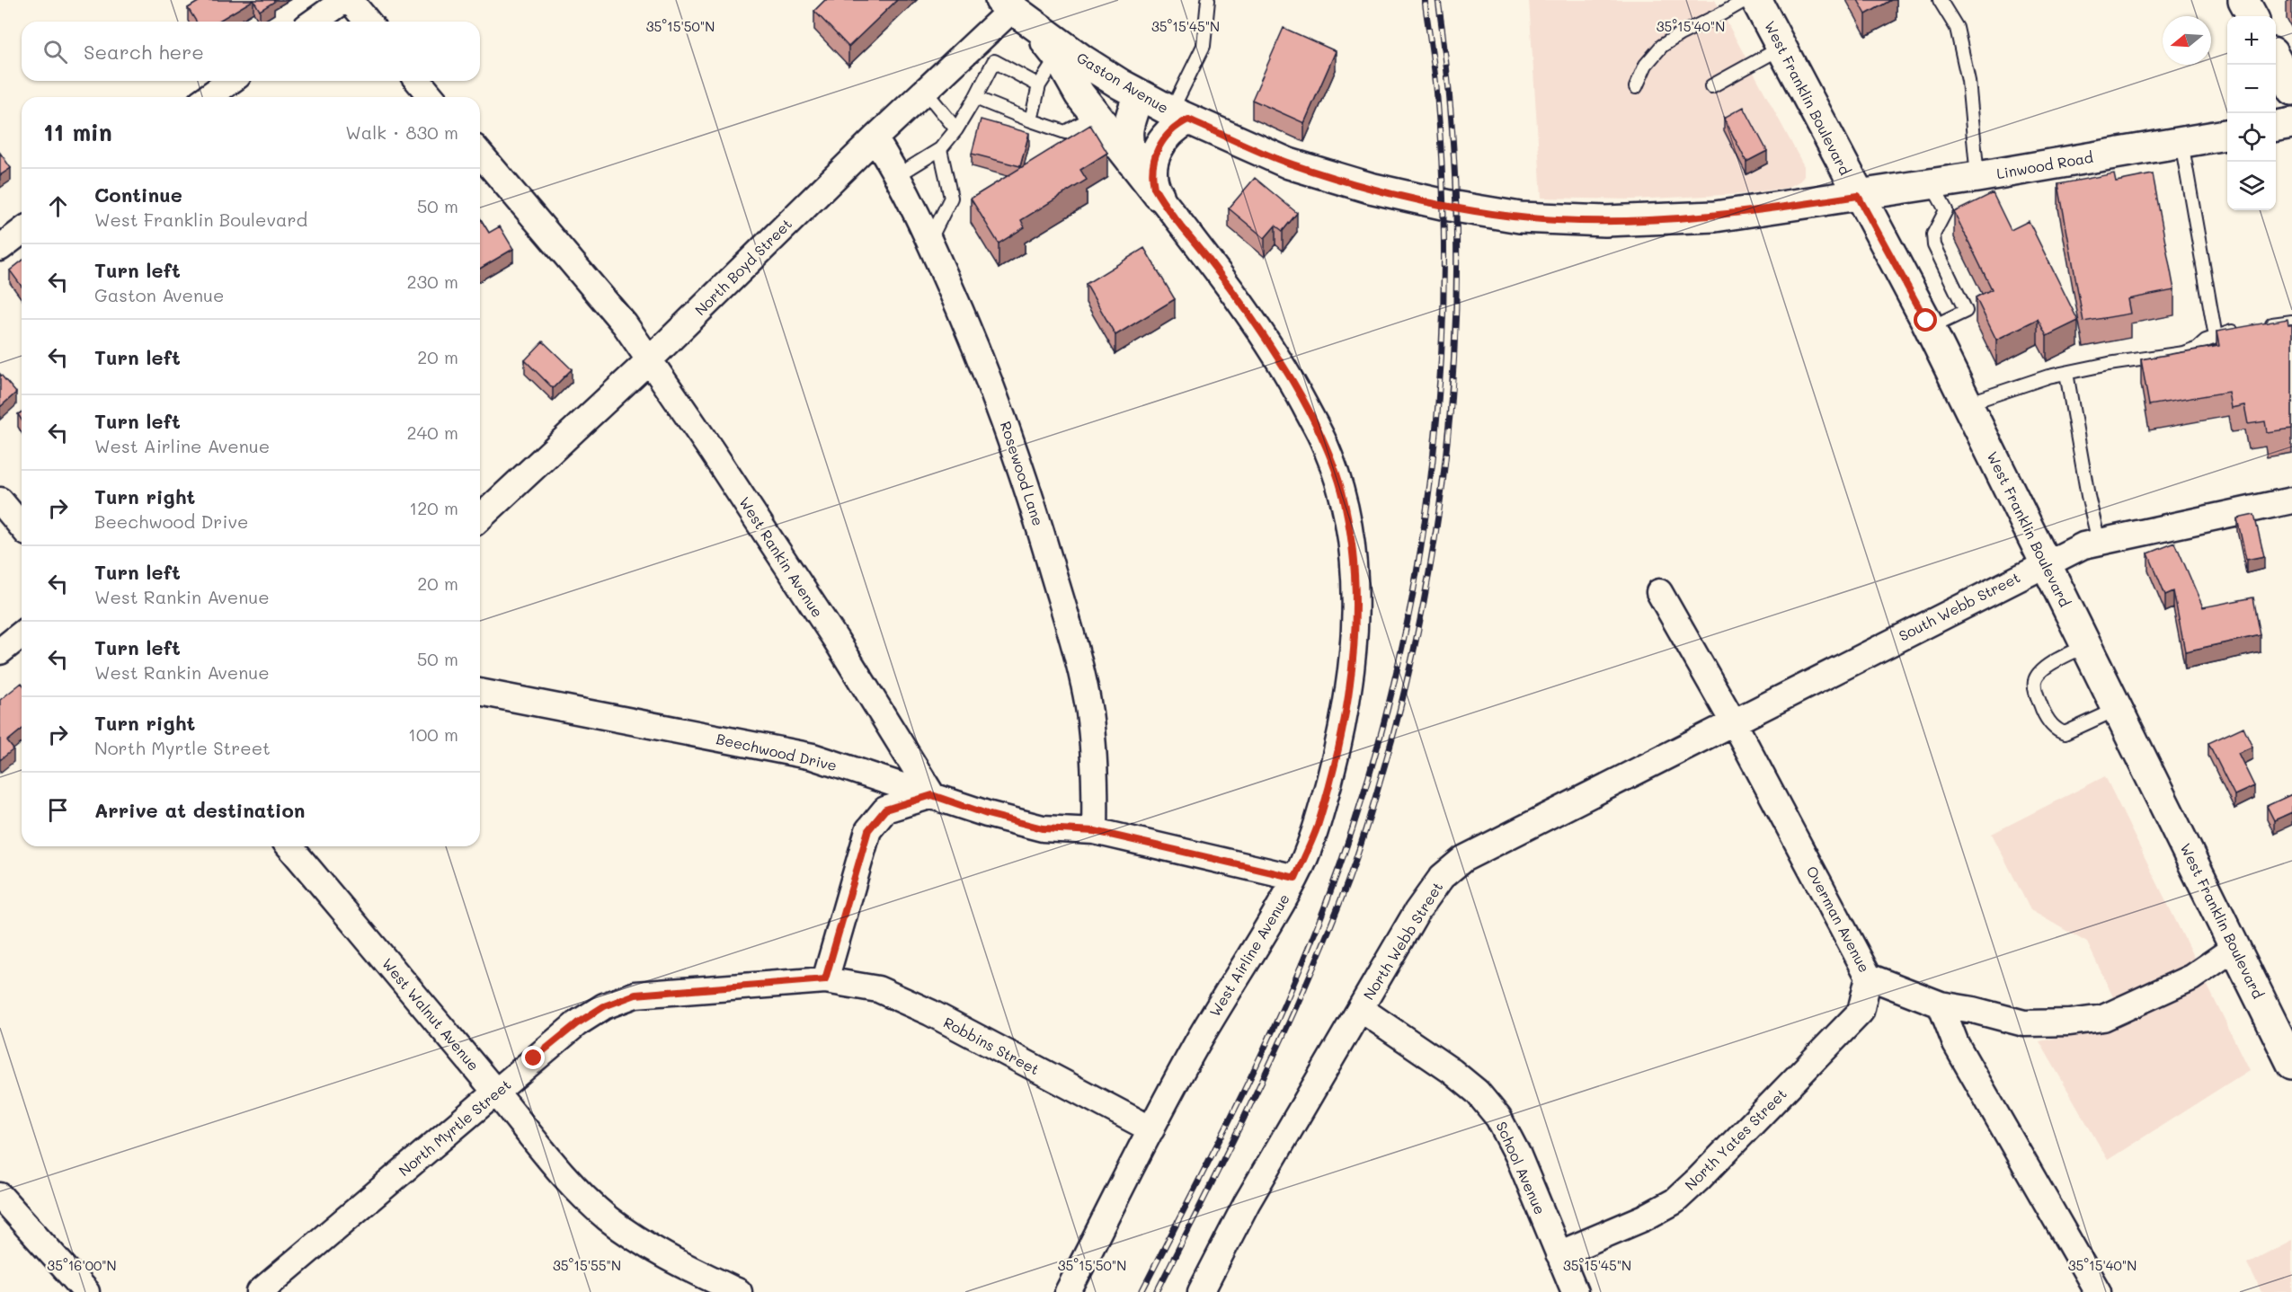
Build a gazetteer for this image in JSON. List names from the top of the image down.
{
  "streets": {
    "main road": ["Gaston Avenue", "West Franklin Boulevard", "Linwood Road"],
    "street": [
      "North Boyd Street",
      "Rosewood Lane",
      "West Rankin Avenue",
      "South Webb Street",
      "Beechwood Drive",
      "Overman Avenue",
      "North Webb Street",
      "West Airline Avenue",
      "West Walnut Avenue",
      "Robbins Street",
      "North Myrtle Street",
      "North Yates Street",
      "School Avenue"
    ]
  },
  "crossings": [
    ["Gaston Avenue", "West Franklin Boulevard"],
    ["Gaston Avenue", "Linwood Road"],
    ["Gaston Avenue", "North Boyd Street"],
    ["West Franklin Boulevard", "Linwood Road"],
    ["West Franklin Boulevard", "South Webb Street"],
    ["West Franklin Boulevard", "Overman Avenue"],
    ["North Boyd Street", "Rosewood Lane"],
    ["North Boyd Street", "West Rankin Avenue"],
    ["Rosewood Lane", "Beechwood Drive"],
    ["West Rankin Avenue", "Beechwood Drive"],
    ["South Webb Street", "Overman Avenue"],
    ["South Webb Street", "North Webb Street"],
    ["Beechwood Drive", "West Airline Avenue"],
    ["Overman Avenue", "North Webb Street"],
    ["Overman Avenue", "North Yates Street"],
    ["North Webb Street", "School Avenue"],
    ["West Airline Avenue", "Robbins Street"],
    ["West Walnut Avenue", "North Myrtle Street"],
    ["Robbins Street", "North Myrtle Street"],
    ["North Yates Street", "School Avenue"]
  ],
  "north": "left",
  "page": {
    "map_buttons": ["+", "−"],
    "search": "Search here",
    "heading": ["11 min", "Walk · 830 m"],
    "list": [
      ["Continue", "West Franklin Boulevard", "50 m"],
      ["Turn left", "Gaston Avenue", "230 m"],
      ["Turn left", "20 m"],
      ["Turn left", "West Airline Avenue", "240 m"],
      ["Turn right", "Beechwood Drive", "120 m"],
      ["Turn left", "West Rankin Avenue", "20 m"],
      ["Turn left", "West Rankin Avenue", "50 m"],
      ["Turn right", "North Myrtle Street", "100 m"],
      "Arrive at destination"
    ]
  },
  "coordinates": [
    "35°15'50\"N",
    "35°15'45\"N",
    "35°15'40\"N",
    "35°16'00\"N",
    "35°15'55\"N"
  ]
}
